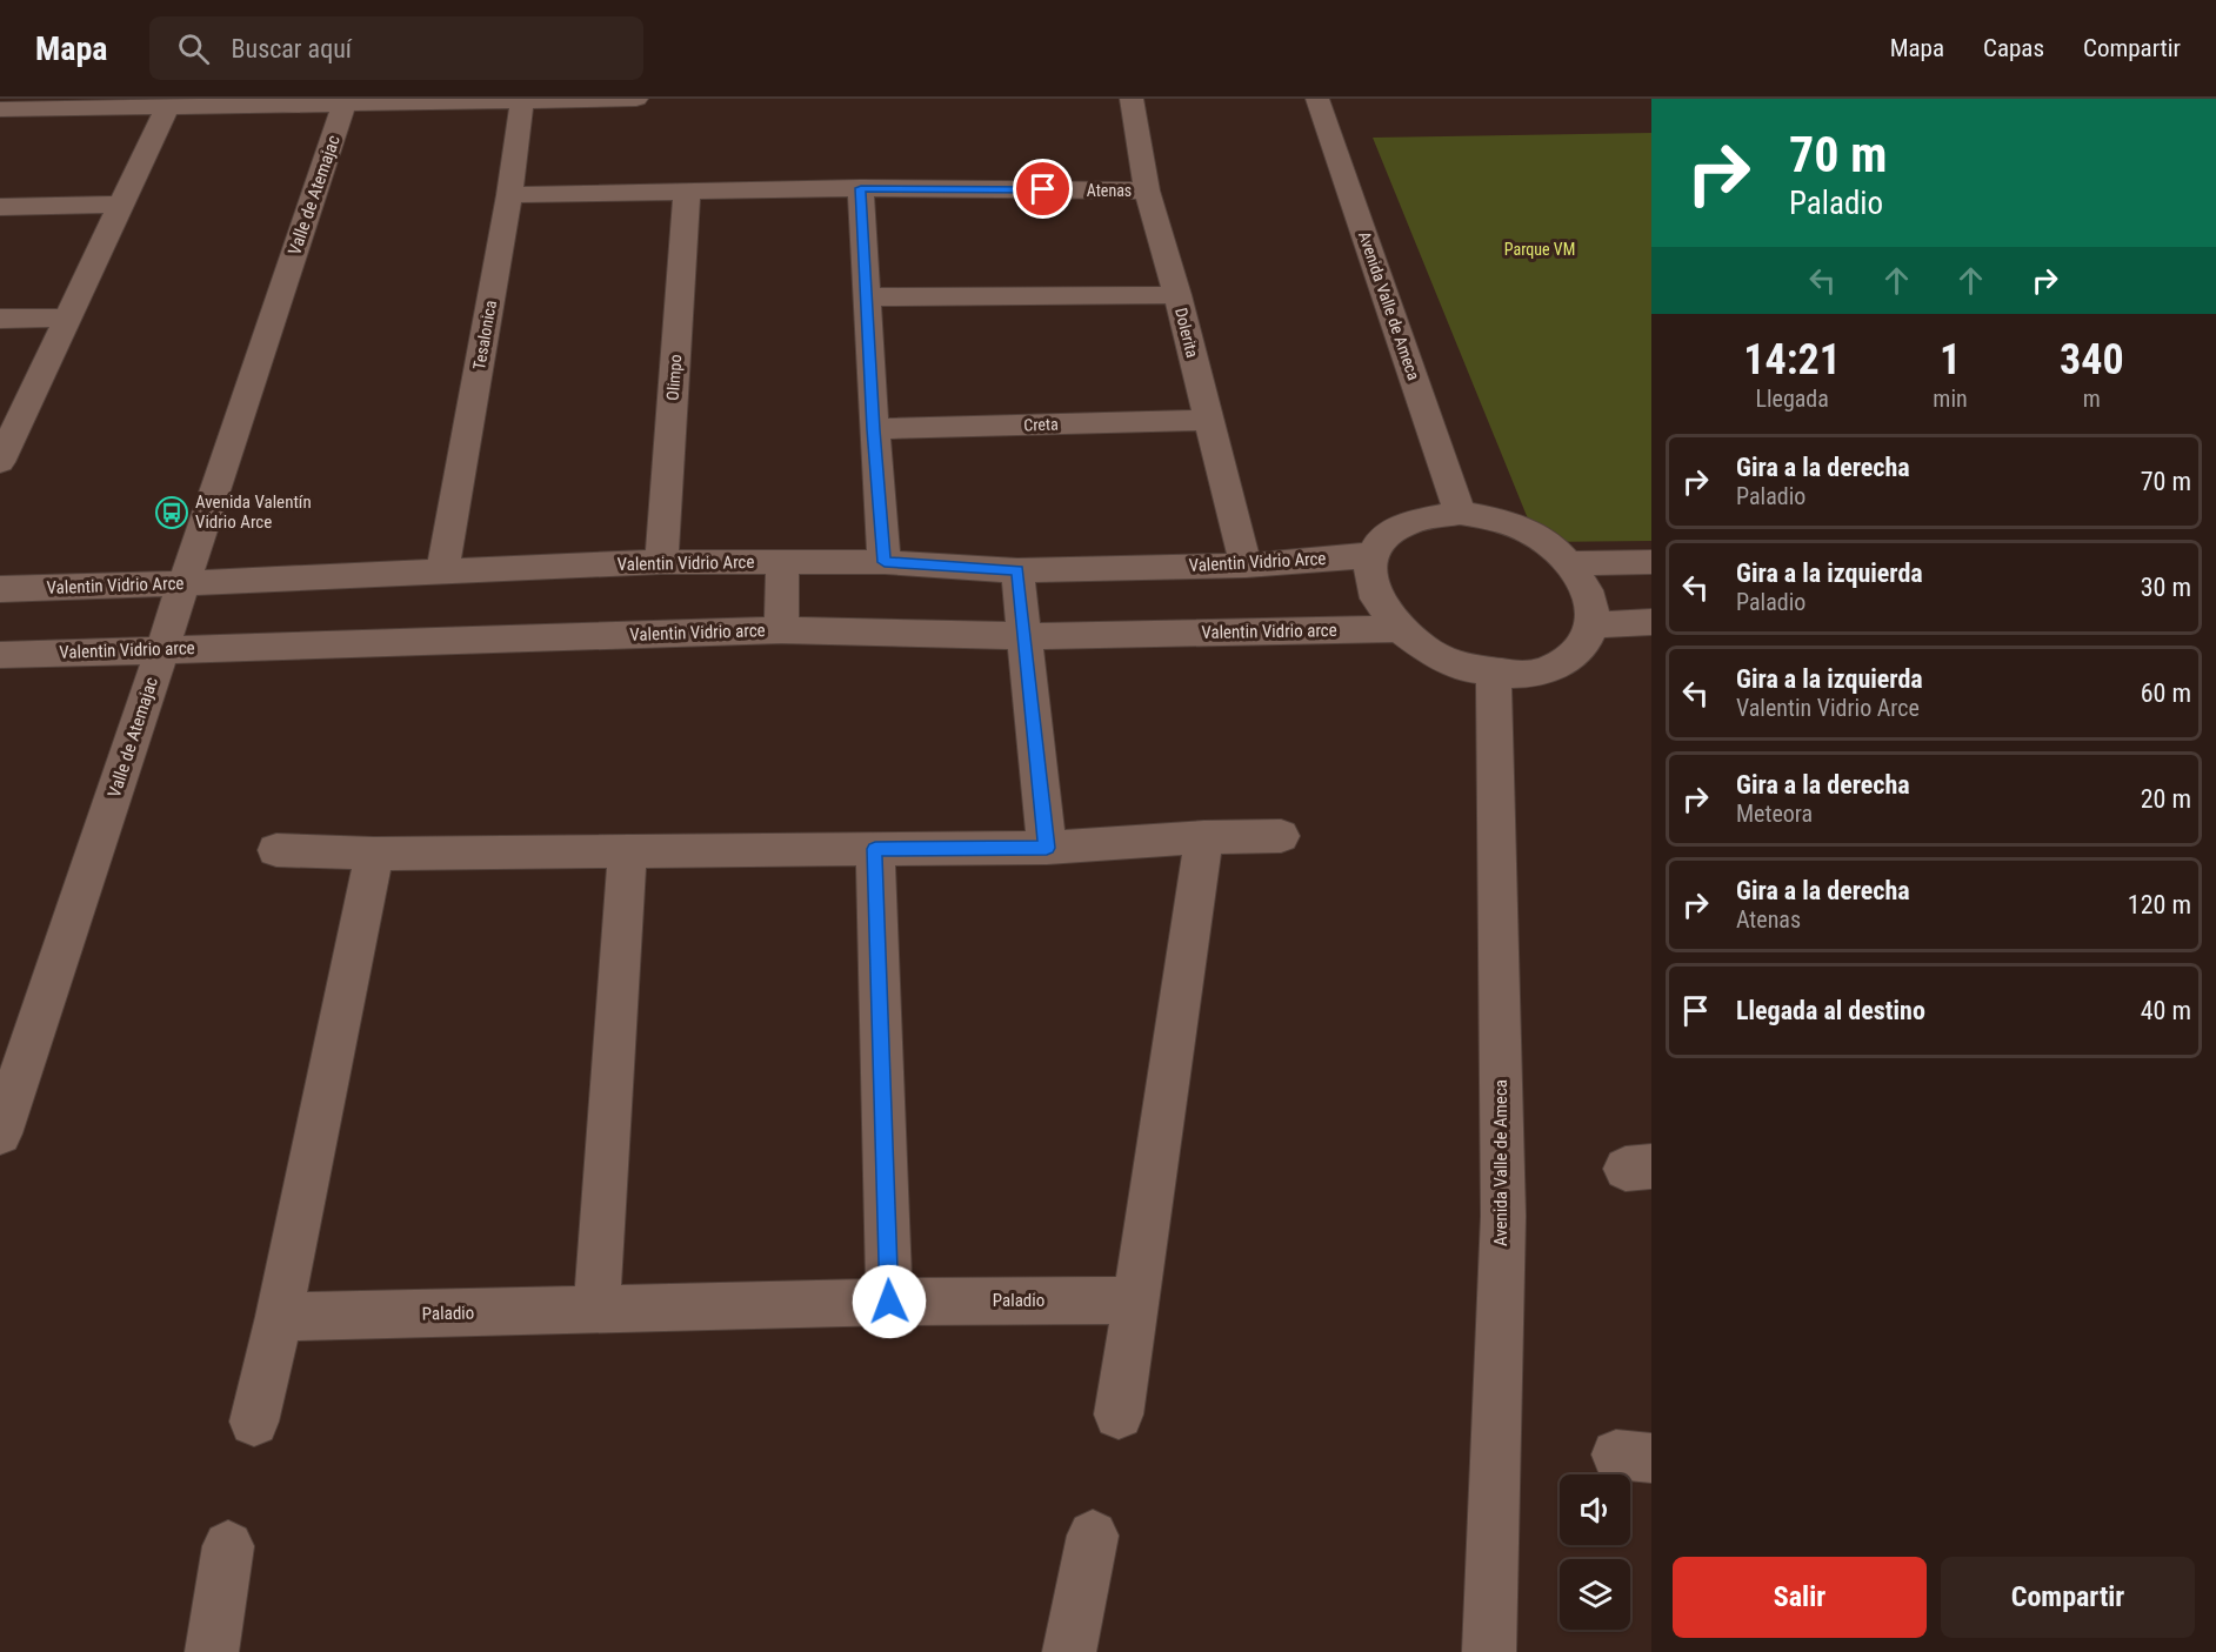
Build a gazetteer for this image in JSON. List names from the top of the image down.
{
  "streets": {
    "street": [
      "Atenas",
      "Valle de Atemajac",
      "Avenida Valle de Ameca",
      "Dolerita",
      "Tesalonica",
      "Olimpo",
      "Creta",
      "Valentin Vidrio Arce",
      "Valentin Vidrio arce",
      "Paladio"
    ]
  },
  "crossings": [
    ["Atenas", "Dolerita"],
    ["Atenas", "Tesalonica"],
    ["Atenas", "Olimpo"],
    ["Valle de Atemajac", "Valentin Vidrio Arce"],
    ["Valle de Atemajac", "Valentin Vidrio arce"],
    ["Avenida Valle de Ameca", "Valentin Vidrio Arce"],
    ["Avenida Valle de Ameca", "Valentin Vidrio arce"],
    ["Dolerita", "Creta"],
    ["Dolerita", "Valentin Vidrio Arce"],
    ["Tesalonica", "Valentin Vidrio Arce"],
    ["Olimpo", "Valentin Vidrio Arce"],
    ["Valentin Vidrio Arce", "Valentin Vidrio arce"]
  ],
  "parks": ["Parque VM"],
  "places": {
    "bus stop": ["Avenida Valentín Vidrio Arce"]
  },
  "page": {
    "header": "Mapa",
    "search": "Buscar aquí",
    "nav": ["Mapa", "Capas", "Compartir"],
    "turn": ["70 m", "Paladio"],
    "eta": [
      "14:21",
      "Llegada",
      "1",
      "min",
      "340",
      "m"
    ],
    "list": [
      {
        "name": "Gira a la derecha",
        "note": "Paladio",
        "value": "70 m"
      },
      {
        "name": "Gira a la izquierda",
        "note": "Paladio",
        "value": "30 m"
      },
      {
        "name": "Gira a la izquierda",
        "note": "Valentin Vidrio Arce",
        "value": "60 m"
      },
      {
        "name": "Gira a la derecha",
        "note": "Meteora",
        "value": "20 m"
      },
      {
        "name": "Gira a la derecha",
        "note": "Atenas",
        "value": "120 m"
      },
      {
        "name": "Llegada al destino",
        "value": "40 m"
      }
    ],
    "buttons": ["Salir", "Compartir"]
  }
}
